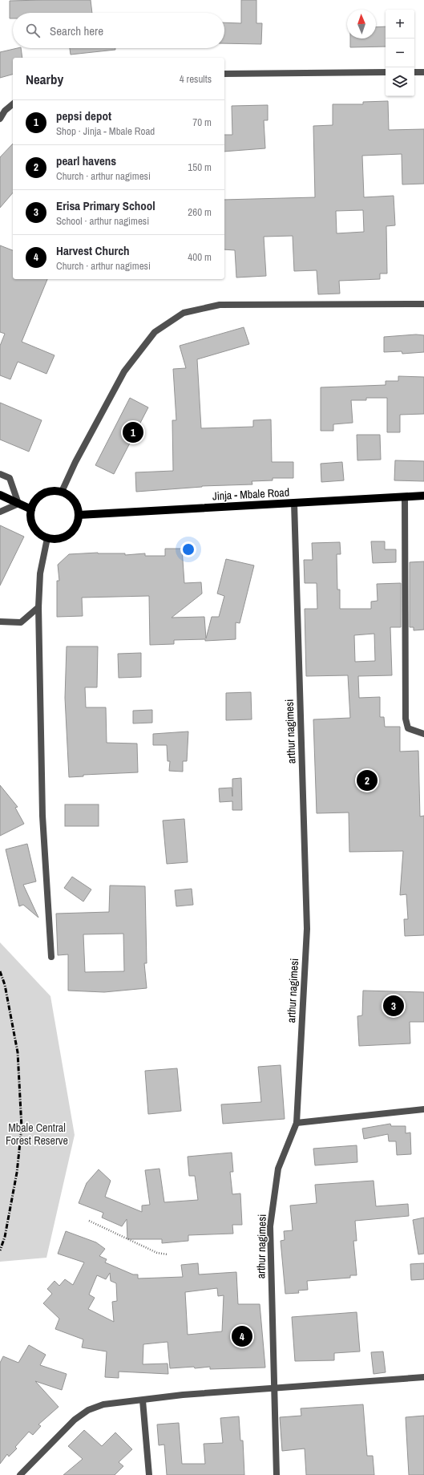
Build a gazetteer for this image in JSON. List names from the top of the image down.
{
  "streets": {
    "main road": ["Jinja - Mbale Road"],
    "street": ["arthur nagimesi"]
  },
  "crossings": [
    ["Jinja - Mbale Road", "arthur nagimesi"]
  ],
  "parks": ["Mbale Central Forest Reserve"],
  "north": "top",
  "page": {
    "map_buttons": ["+", "−"],
    "search": "Search here",
    "heading": ["Nearby", "4 results"],
    "list": [
      {
        "mark": "1",
        "name": "pepsi depot",
        "note": "Shop · Jinja - Mbale Road",
        "value": "70 m"
      },
      {
        "mark": "2",
        "name": "pearl havens",
        "note": "Church · arthur nagimesi",
        "value": "150 m"
      },
      {
        "mark": "3",
        "name": "Erisa Primary School",
        "note": "School · arthur nagimesi",
        "value": "260 m"
      },
      {
        "mark": "4",
        "name": "Harvest Church",
        "note": "Church · arthur nagimesi",
        "value": "400 m"
      }
    ],
    "pins": [
      "1",
      "2",
      "3",
      "4"
    ]
  }
}
